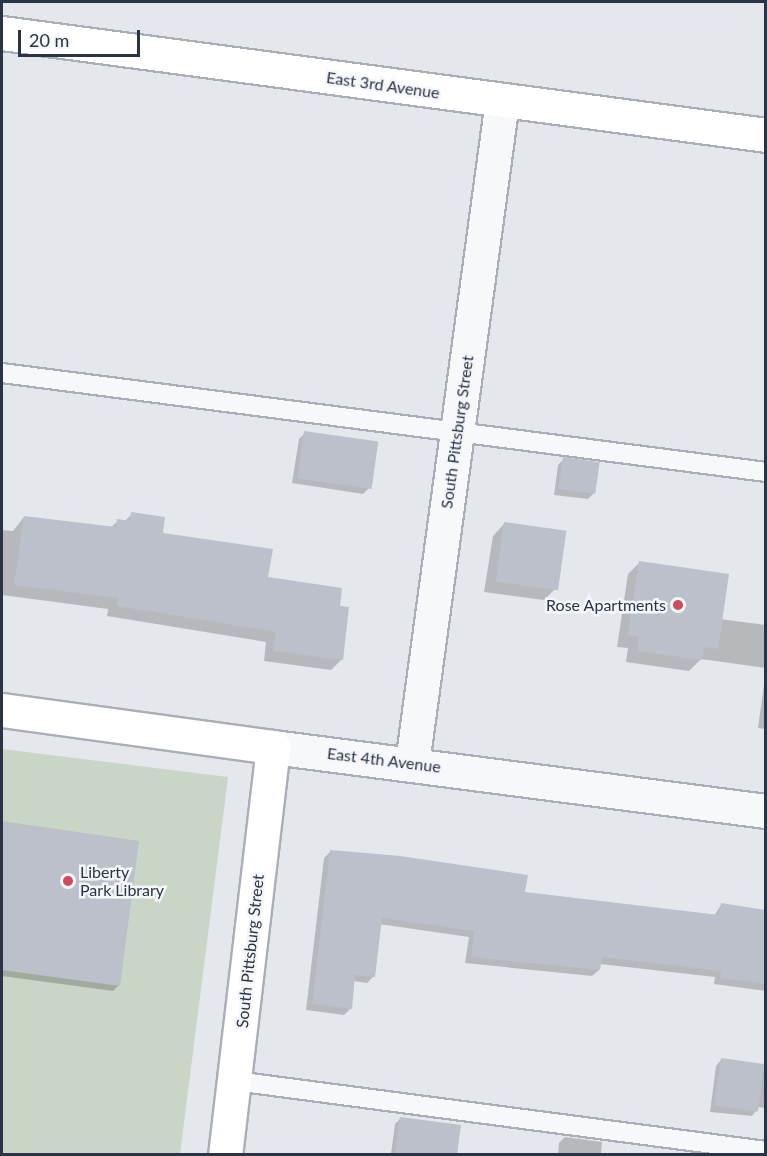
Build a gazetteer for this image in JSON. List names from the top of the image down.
{
  "streets": {
    "main road": ["East 3rd Avenue", "South Pittsburg Street", "East 4th Avenue"]
  },
  "crossings": [
    ["East 3rd Avenue", "South Pittsburg Street"],
    ["South Pittsburg Street", "East 4th Avenue"]
  ],
  "places": ["Rose Apartments", "Liberty Park Library"],
  "scale_bar": "20 m"
}
